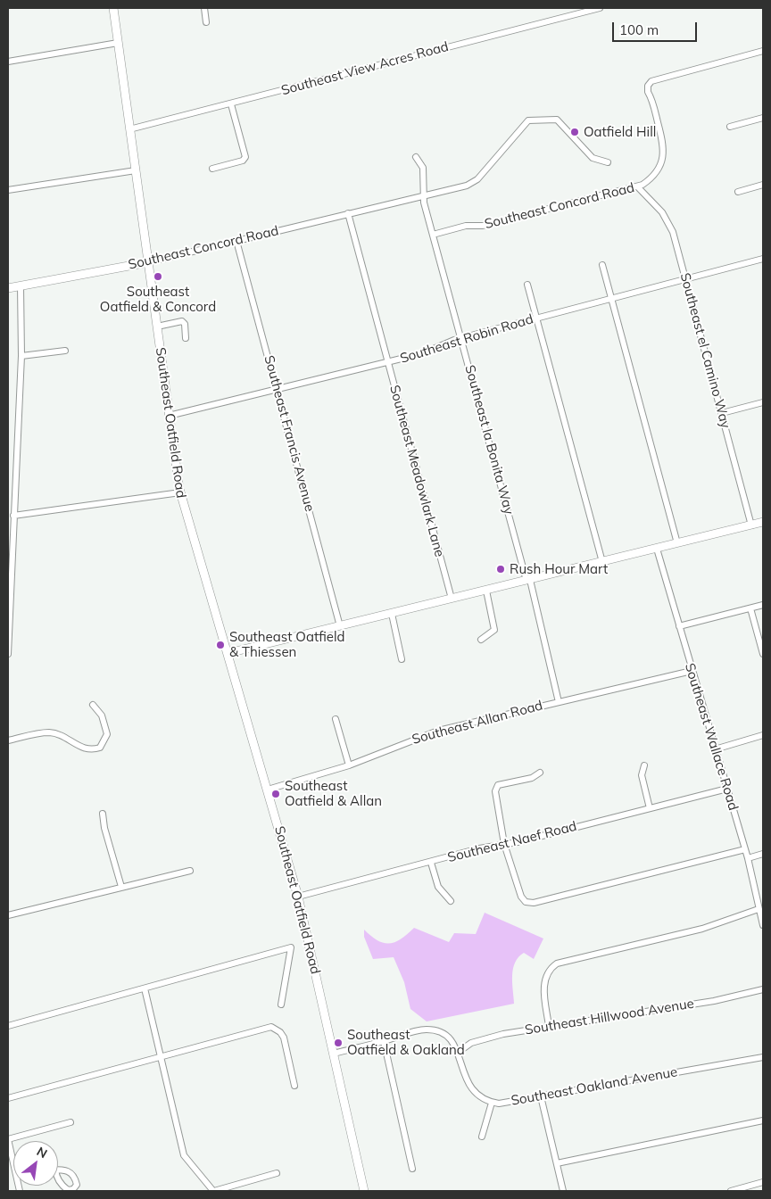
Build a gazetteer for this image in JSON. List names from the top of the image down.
{
  "streets": {
    "main road": ["Southeast Concord Road", "Southeast Oatfield Road"],
    "street": [
      "Southeast View Acres Road",
      "Southeast Robin Road",
      "Southeast el Camino Way",
      "Southeast Francis Avenue",
      "Southeast la Bonita Way",
      "Southeast Meadowlark Lane",
      "Southeast Allan Road",
      "Southeast Wallace Road",
      "Southeast Naef Road",
      "Southeast Hillwood Avenue",
      "Southeast Oakland Avenue"
    ]
  },
  "crossings": [
    ["Southeast View Acres Road", "Southeast Oatfield Road"],
    ["Southeast Concord Road", "Southeast el Camino Way"],
    ["Southeast Concord Road", "Southeast Oatfield Road"],
    ["Southeast Concord Road", "Southeast Francis Avenue"],
    ["Southeast Concord Road", "Southeast la Bonita Way"],
    ["Southeast Concord Road", "Southeast Meadowlark Lane"],
    ["Southeast Robin Road", "Southeast el Camino Way"],
    ["Southeast Robin Road", "Southeast Oatfield Road"],
    ["Southeast Robin Road", "Southeast Francis Avenue"],
    ["Southeast Robin Road", "Southeast la Bonita Way"],
    ["Southeast Robin Road", "Southeast Meadowlark Lane"],
    ["Southeast Oatfield Road", "Southeast Allan Road"],
    ["Southeast Oatfield Road", "Southeast Naef Road"],
    ["Southeast Oatfield Road", "Southeast Oakland Avenue"],
    ["Southeast la Bonita Way", "Southeast Allan Road"],
    ["Southeast Allan Road", "Southeast Wallace Road"],
    ["Southeast Wallace Road", "Southeast Naef Road"],
    ["Southeast Hillwood Avenue", "Southeast Oakland Avenue"]
  ],
  "places": [
    "Oatfield Hill",
    "Southeast Oatfield & Concord",
    "Rush Hour Mart",
    "Southeast Oatfield & Thiessen",
    "Southeast Oatfield & Allan",
    "Southeast Oatfield & Oakland"
  ],
  "scale_bar": "100 m",
  "north": "top right"
}
